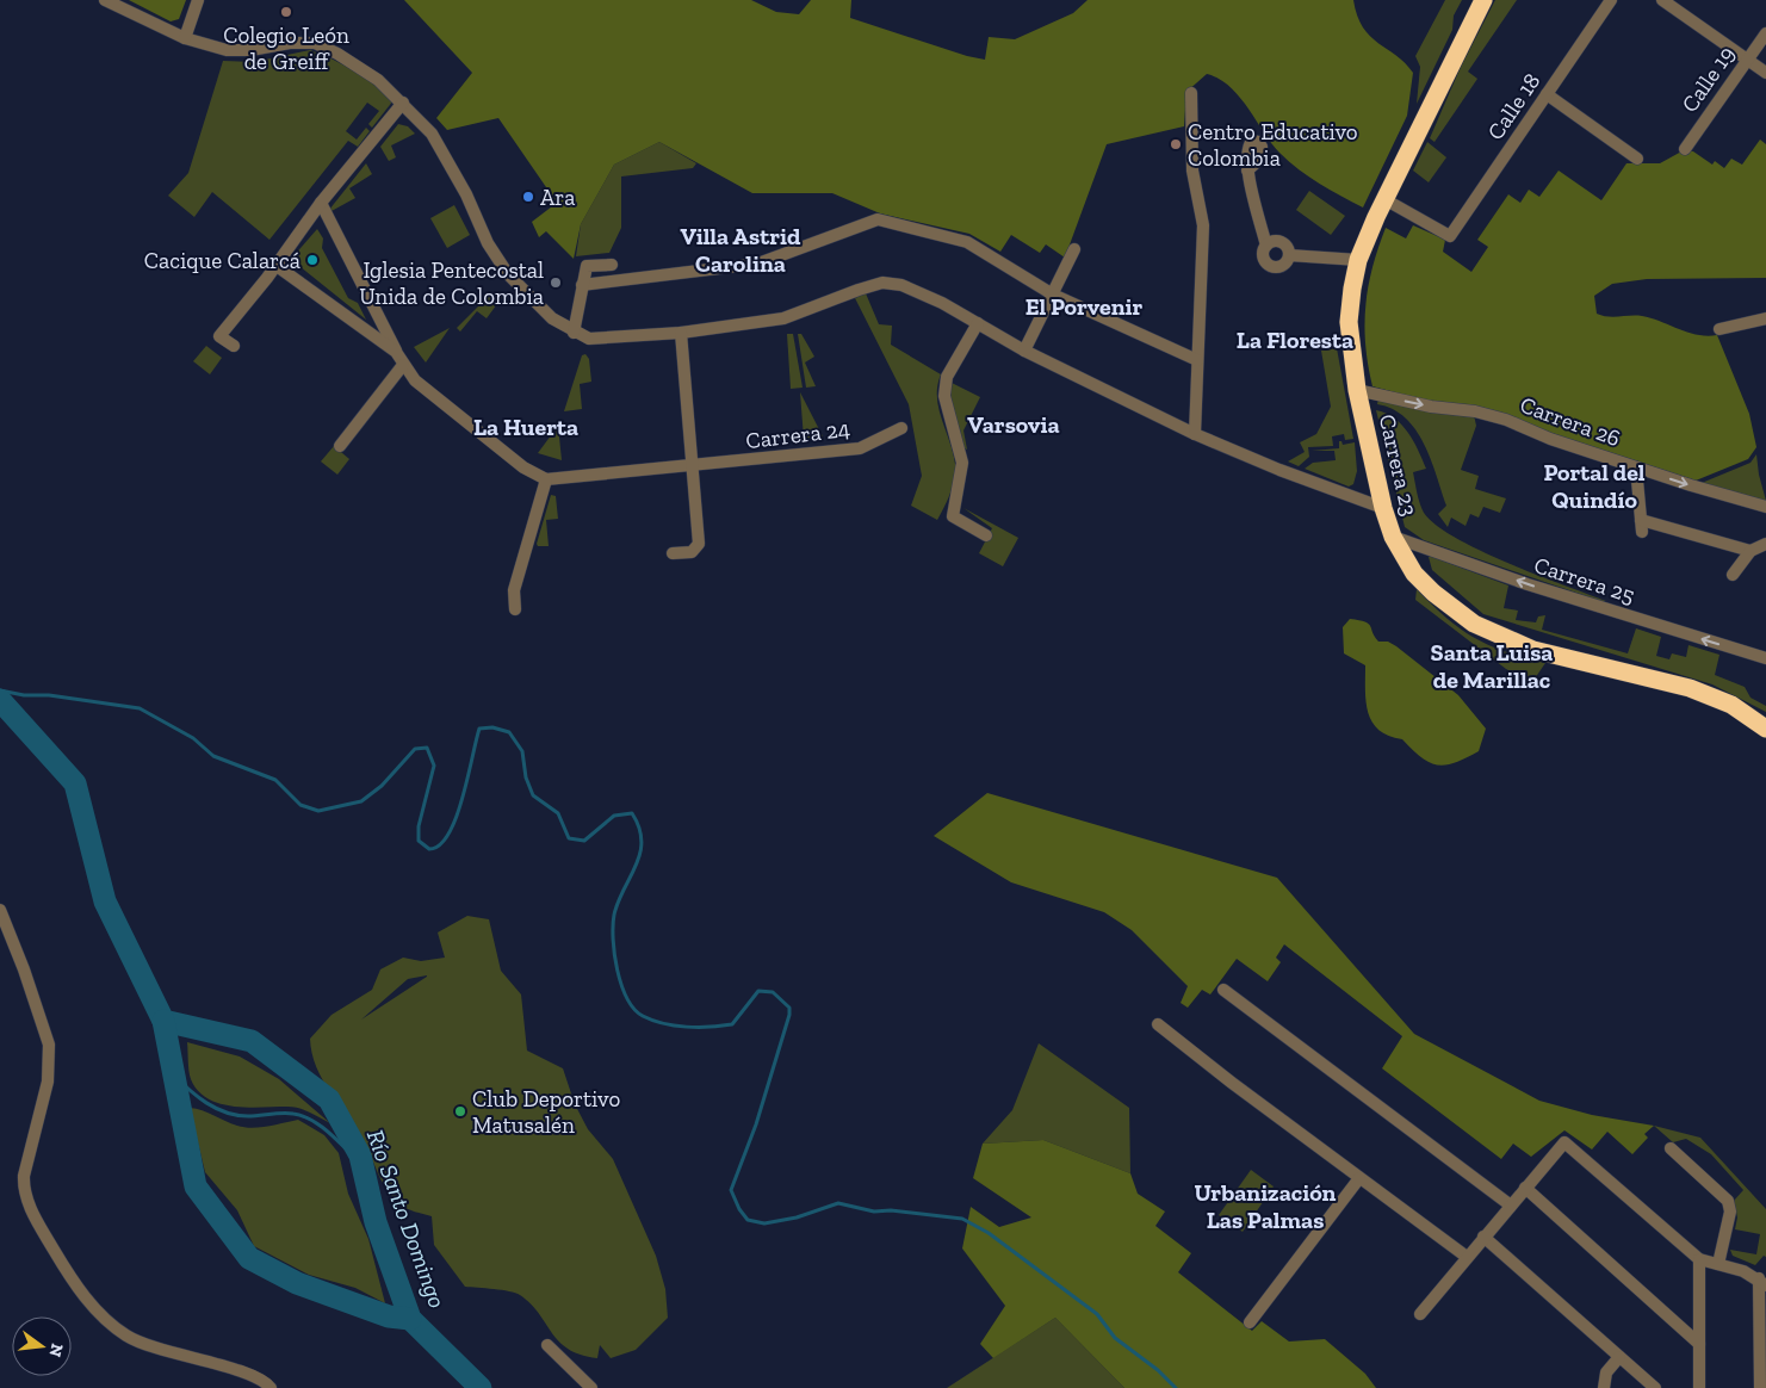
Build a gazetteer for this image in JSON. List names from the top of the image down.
{
  "streets": {
    "highway": ["Carrera 23"],
    "street": [
      "Calle 19",
      "Calle 18",
      "Carrera 26",
      "Carrera 24",
      "Carrera 25"
    ]
  },
  "crossings": [
    ["Calle 18", "Carrera 23"],
    ["Carrera 26", "Carrera 23"],
    ["Carrera 23", "Carrera 25"]
  ],
  "one_way": ["Carrera 26", "Carrera 25"],
  "districts": [
    "Villa Astrid Carolina",
    "El Porvenir",
    "La Floresta",
    "Varsovia",
    "La Huerta",
    "Portal del Quindío",
    "Santa Luisa de Marillac",
    "Urbanización Las Palmas"
  ],
  "water": ["Río Santo Domingo"],
  "places": [
    "Colegio León de Greiff",
    "Centro Educativo Colombia",
    "Ara",
    "Cacique Calarcá",
    "Iglesia Pentecostal Unida de Colombia",
    "Club Deportivo Matusalén"
  ],
  "north": "right"
}
